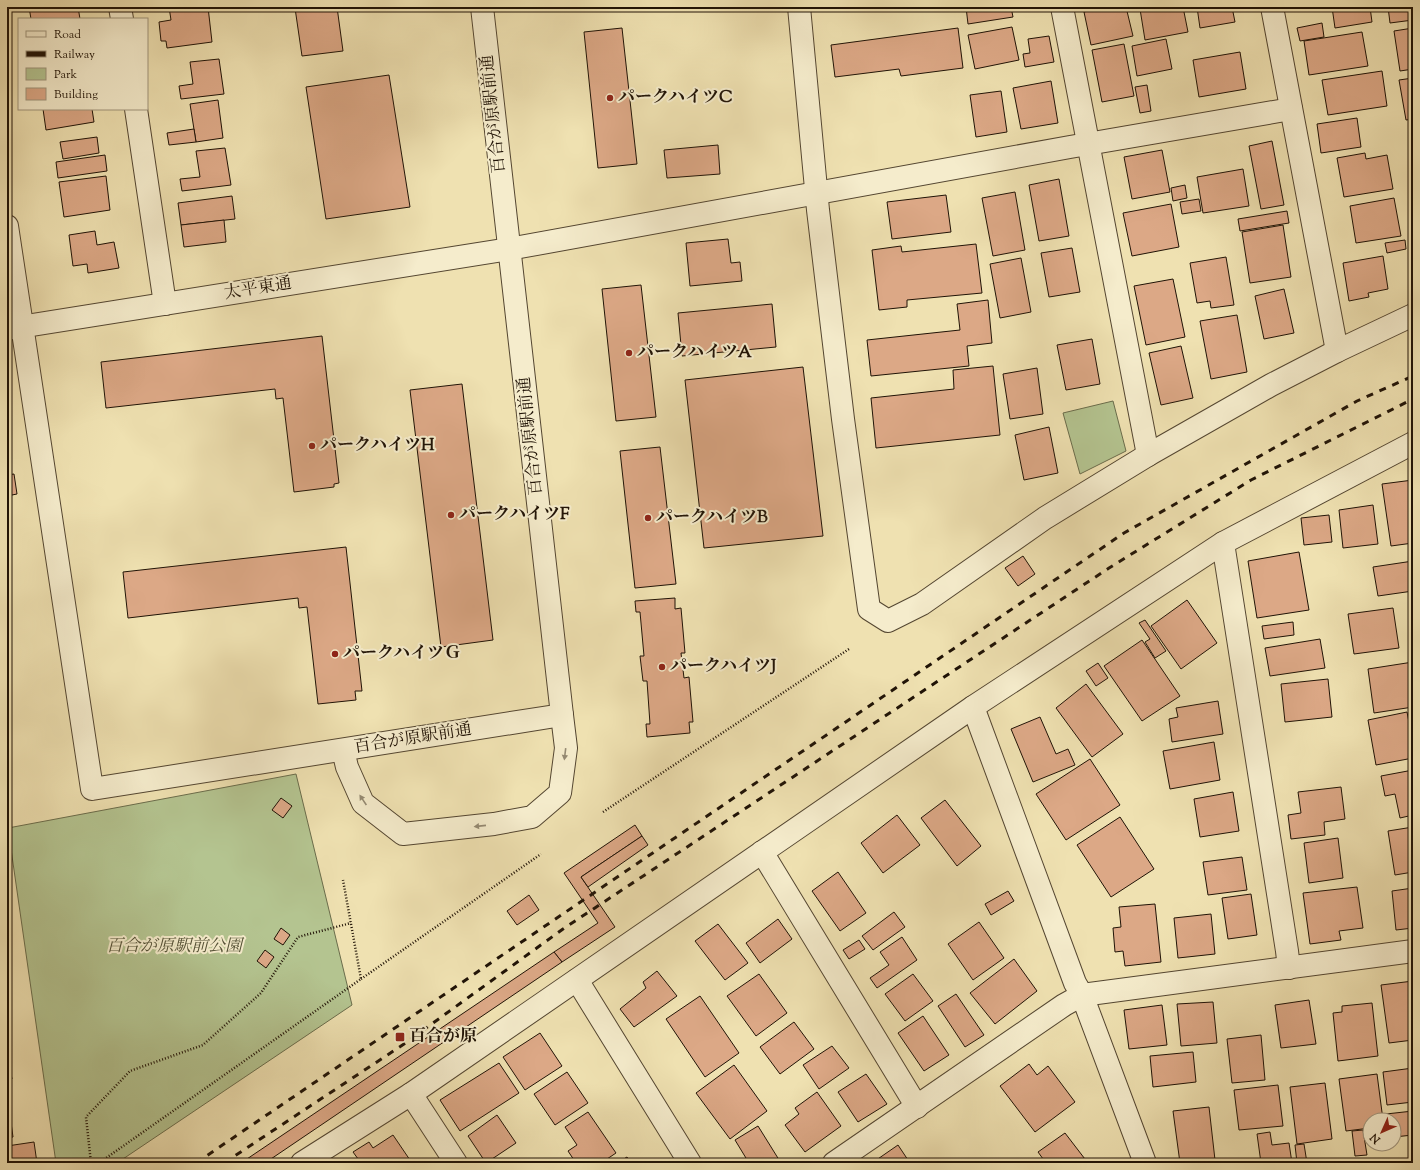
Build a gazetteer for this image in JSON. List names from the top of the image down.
{
  "streets": {
    "street": ["百合が原駅前通", "太平東通"]
  },
  "crossings": [
    ["百合が原駅前通", "太平東通"]
  ],
  "parks": ["百合が原駅前公園"],
  "places": {
    "other": [
      "パークハイツC",
      "パークハイツA",
      "パークハイツH",
      "パークハイツF",
      "パークハイツB",
      "パークハイツＧ",
      "パークハイツJ"
    ],
    "transit": ["百合が原"]
  },
  "legend": [
    "Road",
    "Railway",
    "Park",
    "Building"
  ],
  "north": "bottom left"
}
